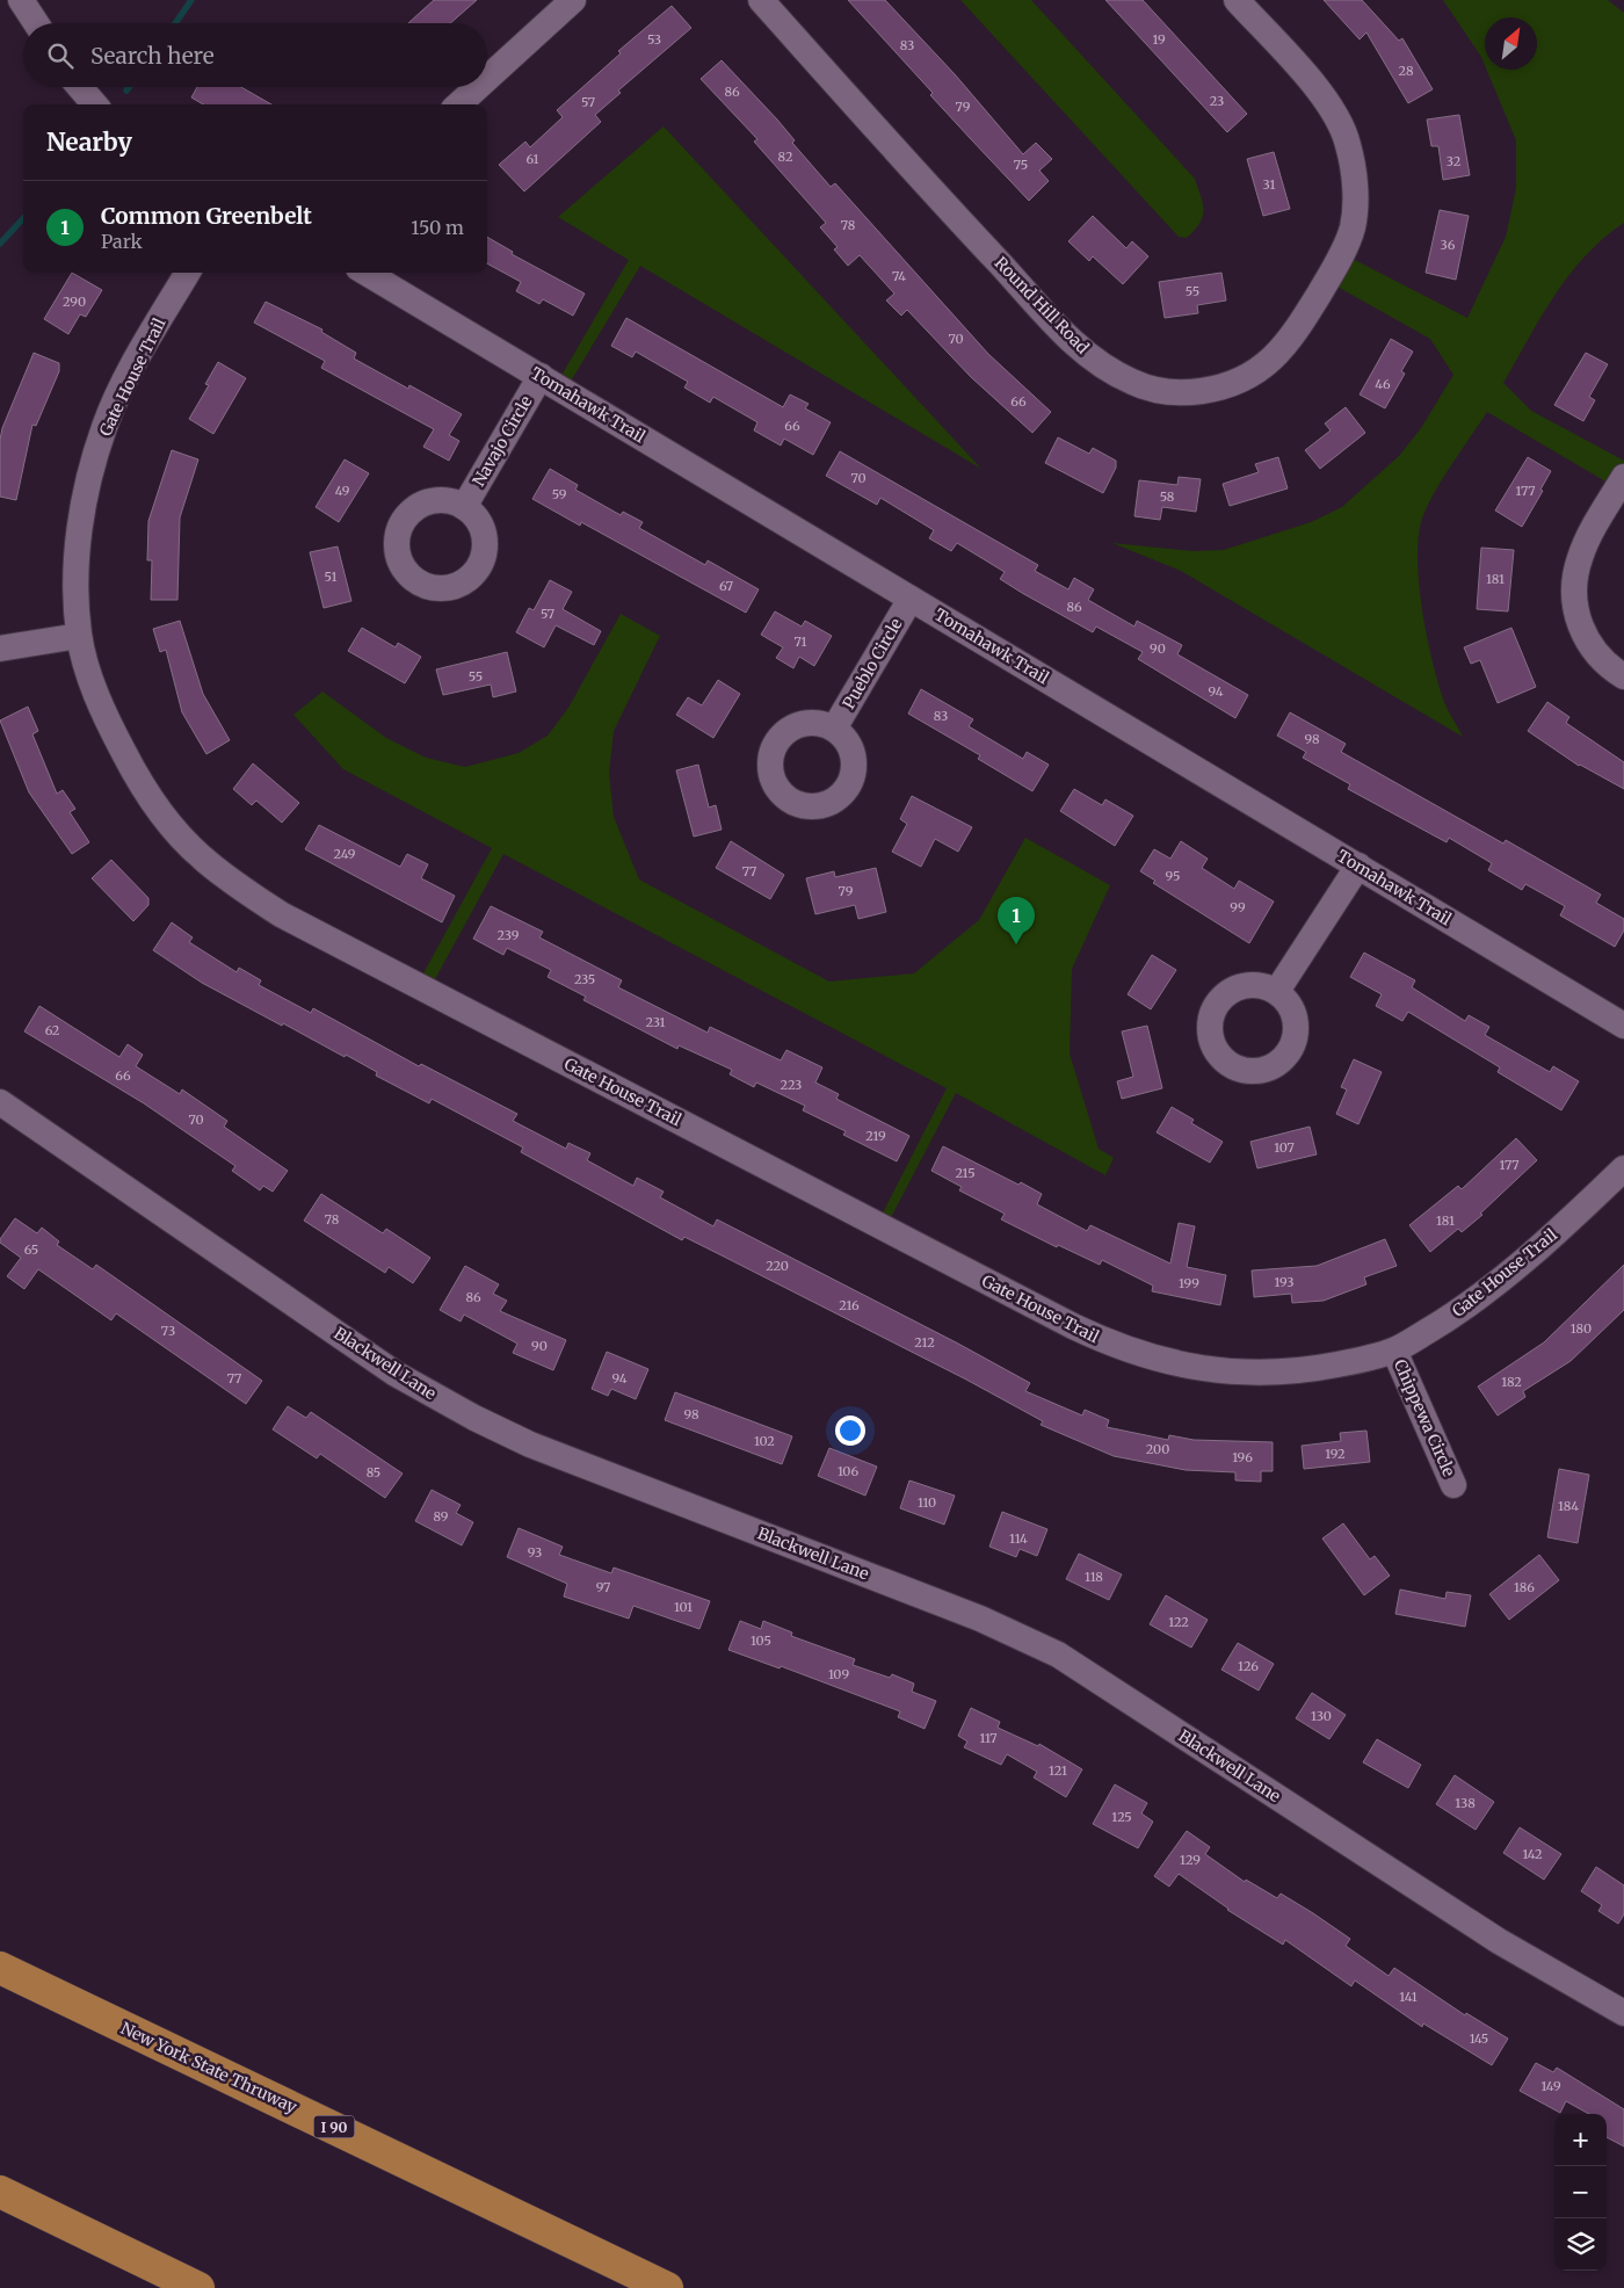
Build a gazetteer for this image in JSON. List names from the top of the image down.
{
  "streets": {
    "highway": ["New York State Thruway", "I 90"],
    "street": [
      "Round Hill Road",
      "Gate House Trail",
      "Tomahawk Trail",
      "Navajo Circle",
      "Pueblo Circle",
      "Blackwell Lane",
      "Chippewa Circle"
    ]
  },
  "crossings": [
    ["Gate House Trail", "Chippewa Circle"],
    ["Tomahawk Trail", "Navajo Circle"],
    ["Tomahawk Trail", "Pueblo Circle"]
  ],
  "house_numbers": [
    "53",
    "19",
    "83",
    "28",
    "86",
    "23",
    "57",
    "79",
    "82",
    "61",
    "32",
    "75",
    "31",
    "78",
    "36",
    "74",
    "55",
    "290",
    "70",
    "46",
    "66",
    "66",
    "70",
    "49",
    "177",
    "59",
    "58",
    "51",
    "181",
    "67",
    "86",
    "57",
    "71",
    "90",
    "55",
    "94",
    "83",
    "98",
    "249",
    "77",
    "95",
    "79",
    "99",
    "239",
    "235",
    "231",
    "62",
    "66",
    "223",
    "70",
    "219",
    "107",
    "177",
    "215",
    "78",
    "181",
    "65",
    "220",
    "193",
    "199",
    "86",
    "216",
    "180",
    "73",
    "212",
    "90",
    "77",
    "94",
    "182",
    "98",
    "102",
    "200",
    "192",
    "196",
    "106",
    "85",
    "110",
    "184",
    "89",
    "114",
    "93",
    "118",
    "97",
    "186",
    "101",
    "122",
    "105",
    "126",
    "109",
    "130",
    "117",
    "121",
    "138",
    "125",
    "142",
    "129",
    "141",
    "145",
    "149"
  ],
  "north": "top right",
  "page": {
    "search": "Search here",
    "heading": "Nearby",
    "list": [
      {
        "mark": "1",
        "name": "Common Greenbelt",
        "note": "Park",
        "value": "150 m"
      }
    ],
    "pins": "1",
    "map_buttons": ["+", "−"]
  }
}
